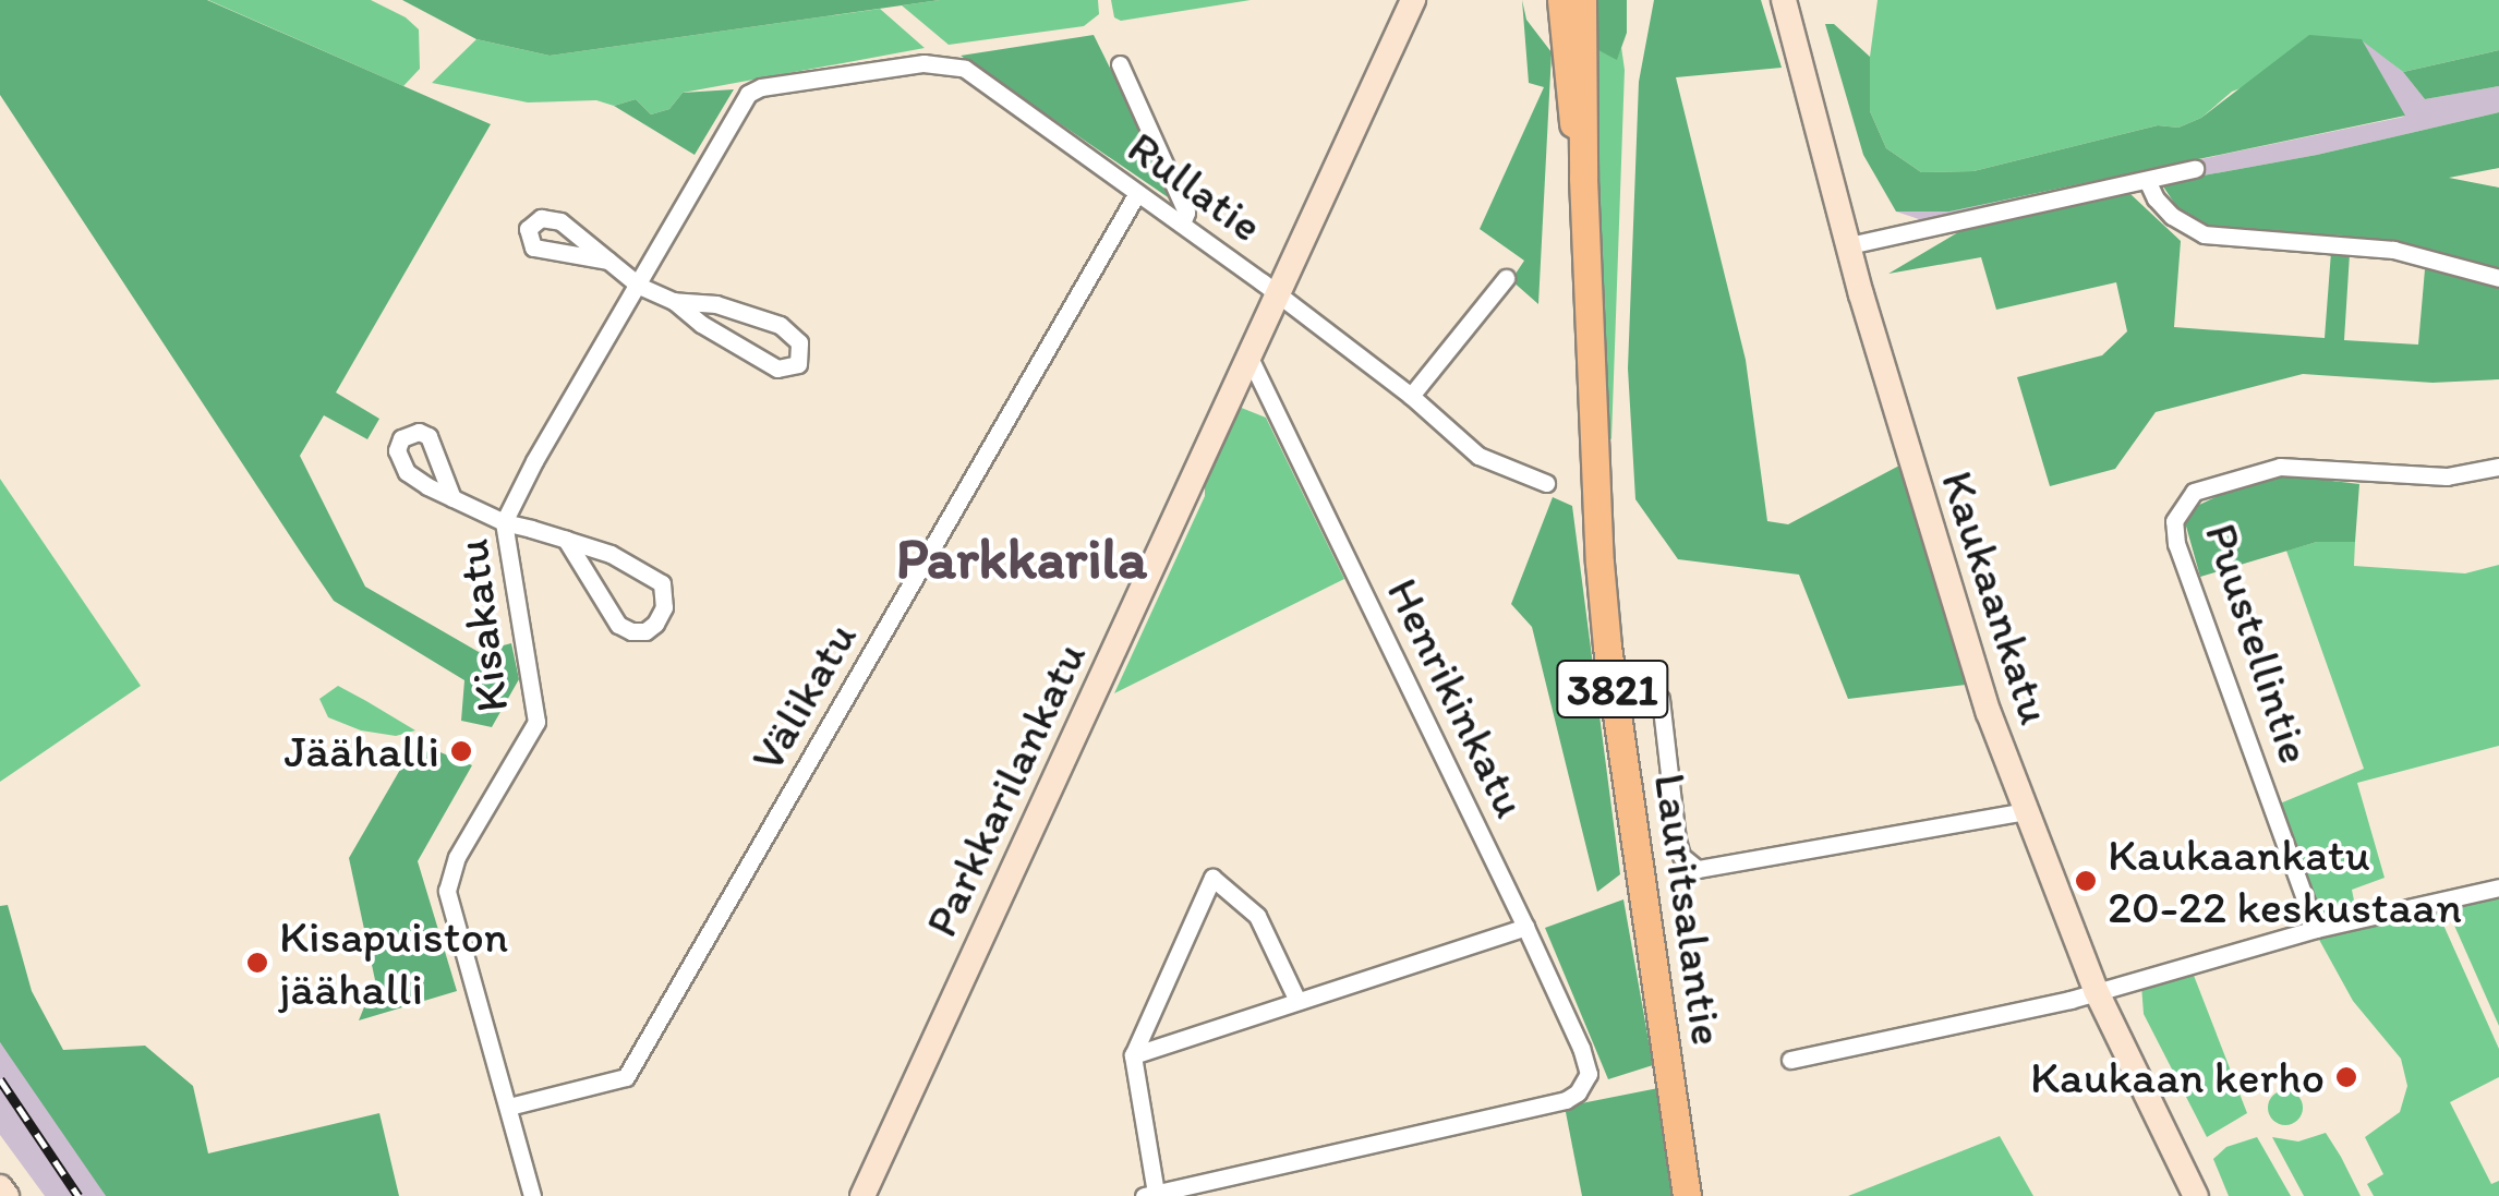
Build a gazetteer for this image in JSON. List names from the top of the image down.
{
  "streets": {
    "main road": ["3821", "Lauritsalantie"],
    "street": [
      "Rullatie",
      "Kaukaankatu",
      "Kisakatu",
      "Puustellintie",
      "Välikatu",
      "Henrikinkatu",
      "Parkkarilankatu"
    ]
  },
  "crossings": [
    ["Rullatie", "Kisakatu"],
    ["Rullatie", "Välikatu"],
    ["Rullatie", "Parkkarilankatu"],
    ["Kisakatu", "Välikatu"],
    ["Henrikinkatu", "Parkkarilankatu"]
  ],
  "districts": ["Parkkarila"],
  "places": [
    "Jäähalli",
    "Kaukaankatu 20-22 keskustaan",
    "Kisapuiston jäähalli",
    "Kaukaan kerho"
  ]
}
